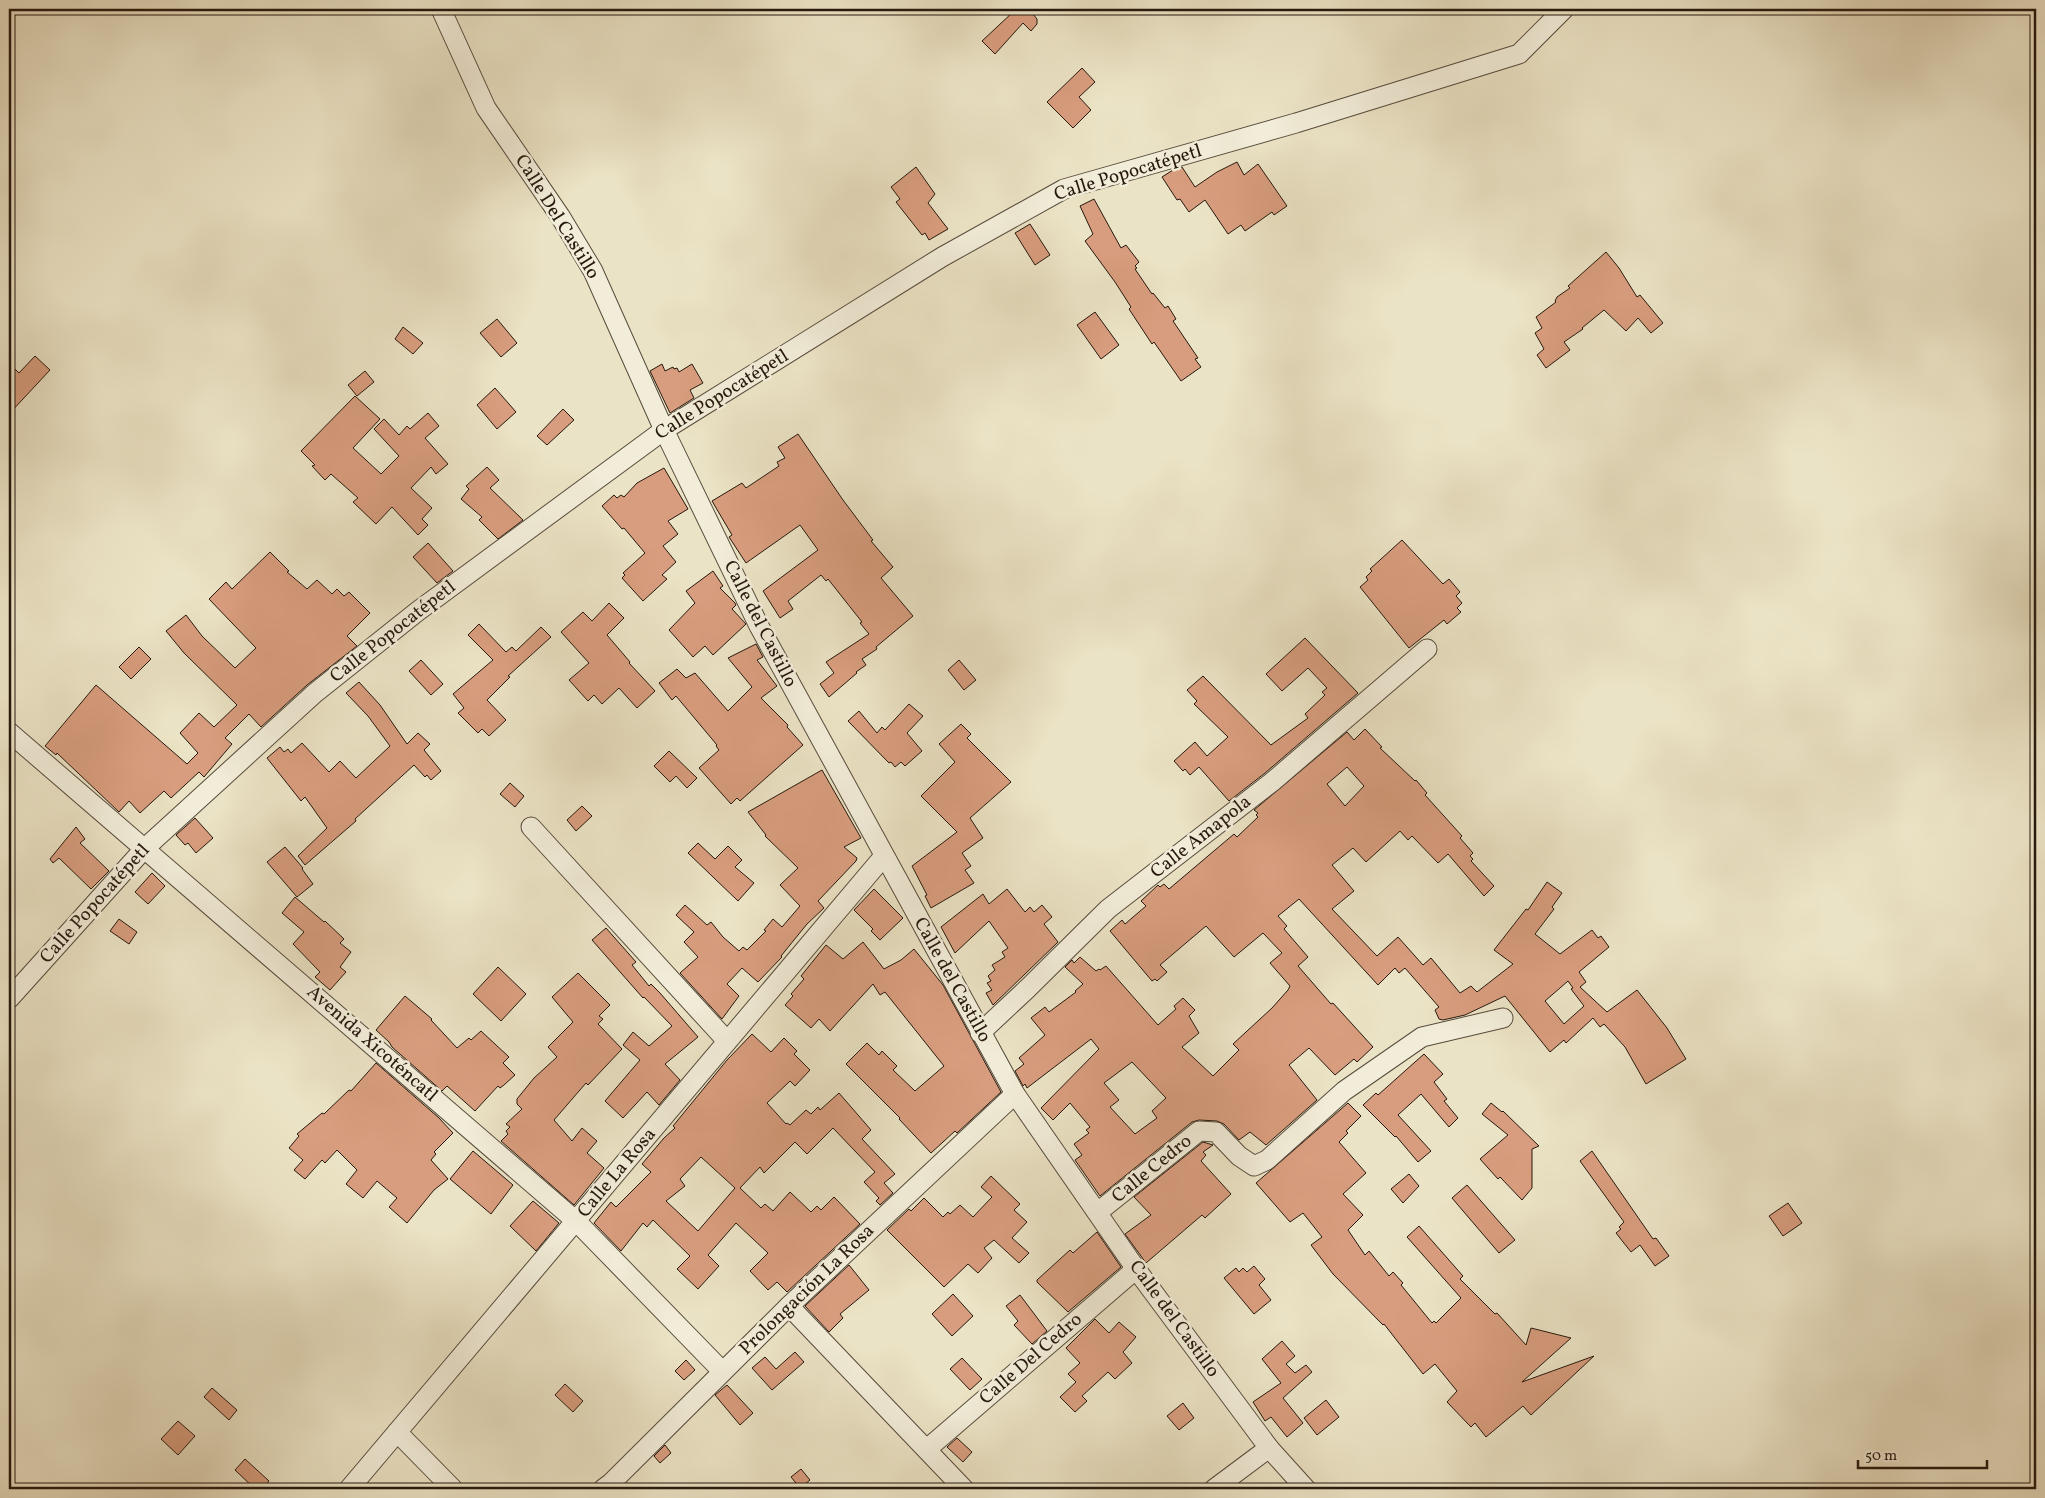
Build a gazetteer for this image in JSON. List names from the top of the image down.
{
  "streets": {
    "street": [
      "Calle Popocatépetl",
      "Calle Del Castillo",
      "Calle del Castillo",
      "Calle Amapola",
      "Avenida Xicoténcatl",
      "Calle Cedro",
      "Calle La Rosa",
      "Prolongación La Rosa",
      "Calle Del Cedro"
    ]
  },
  "crossings": [
    ["Calle Popocatépetl", "Calle Del Castillo"],
    ["Calle Popocatépetl", "Calle del Castillo"],
    ["Calle Popocatépetl", "Avenida Xicoténcatl"],
    ["Calle Del Castillo", "Calle del Castillo"],
    ["Calle del Castillo", "Calle Amapola"],
    ["Calle del Castillo", "Calle Cedro"],
    ["Calle del Castillo", "Calle La Rosa"],
    ["Calle del Castillo", "Prolongación La Rosa"],
    ["Calle del Castillo", "Calle Del Cedro"],
    ["Avenida Xicoténcatl", "Calle La Rosa"],
    ["Avenida Xicoténcatl", "Prolongación La Rosa"]
  ],
  "scale_bar": "50 m"
}
